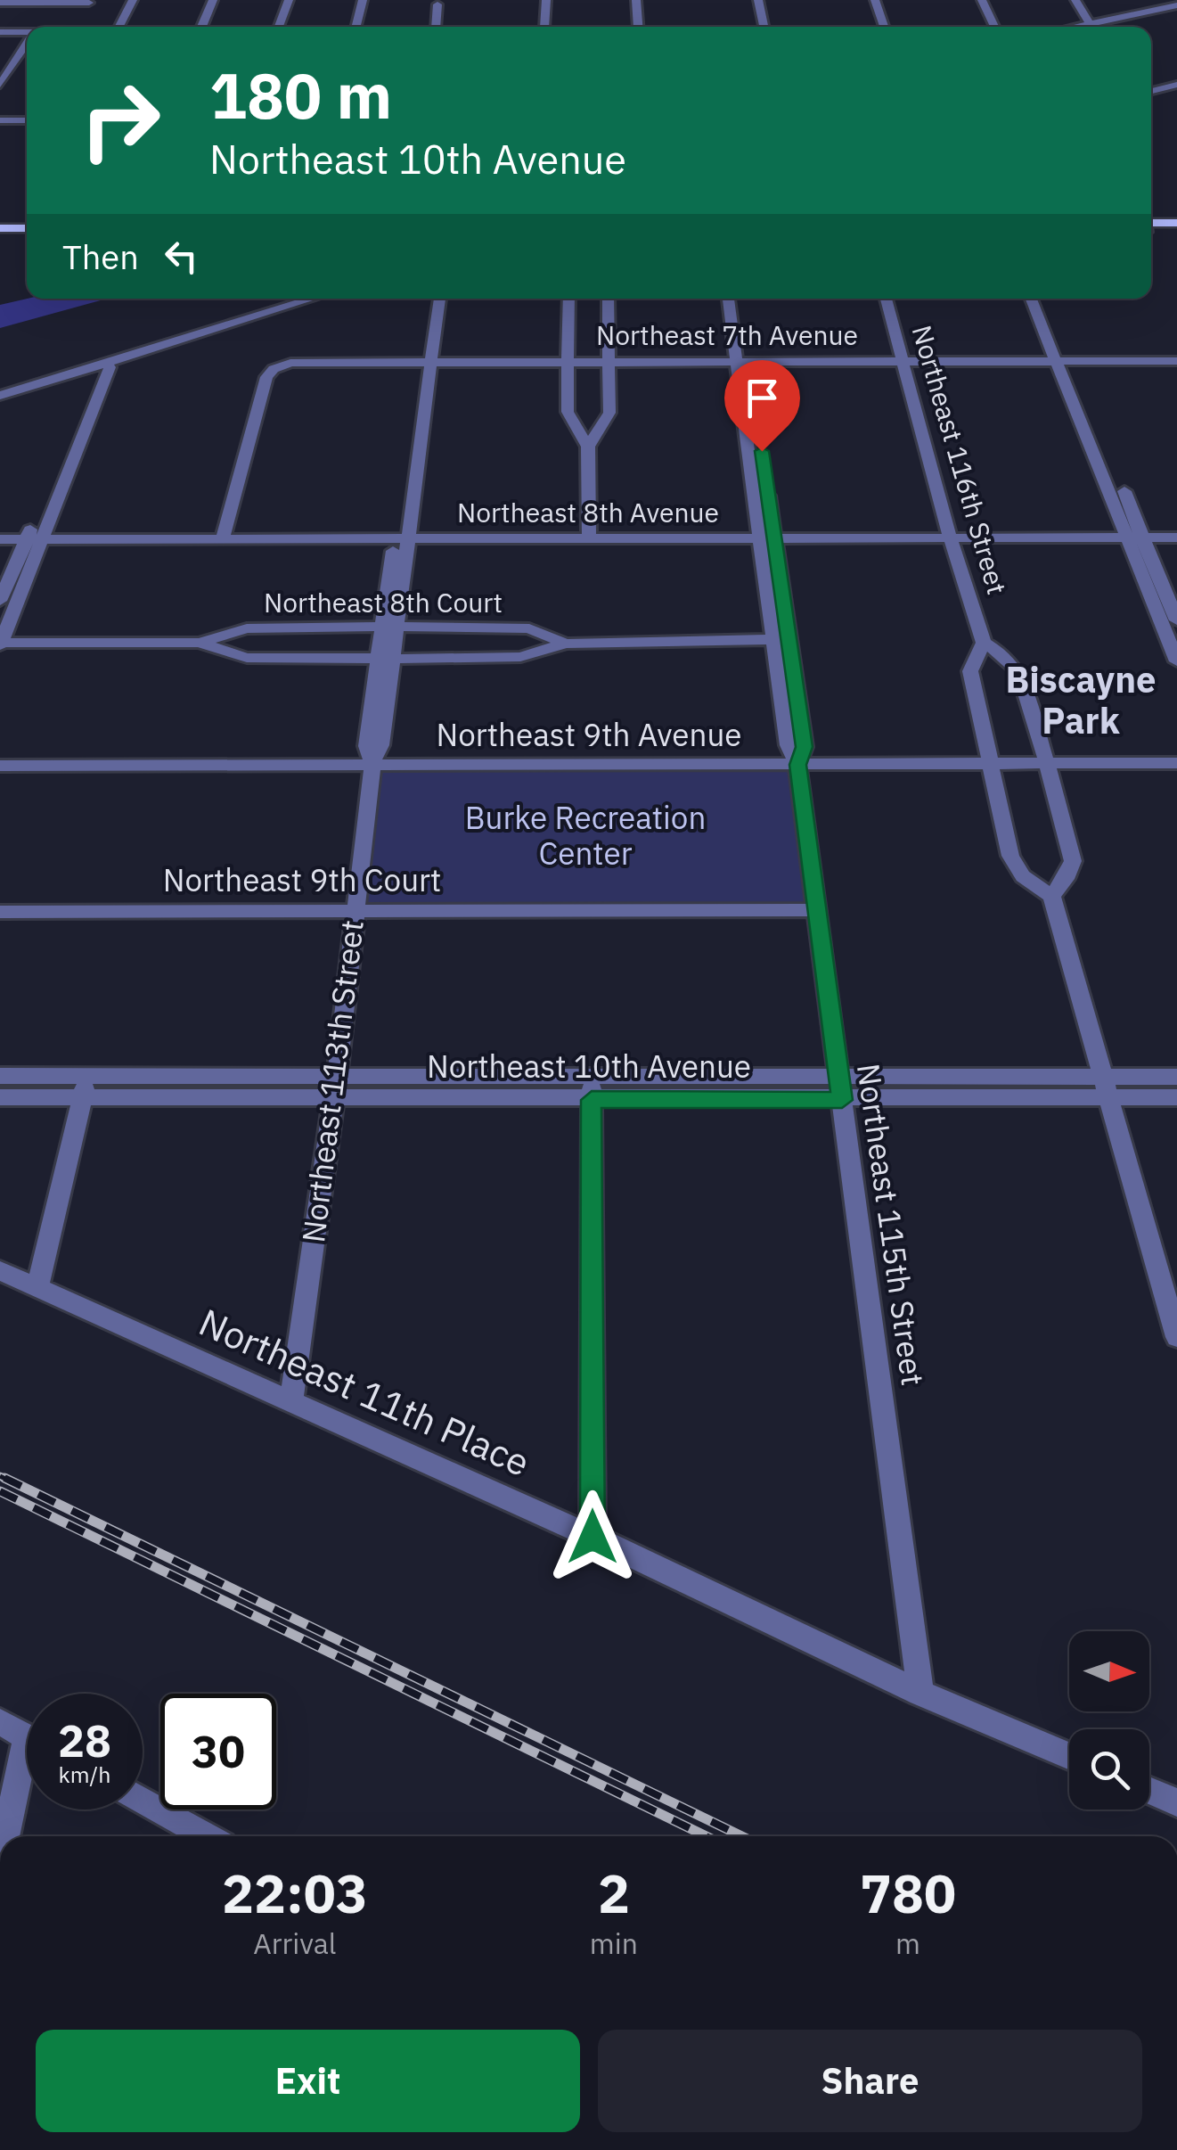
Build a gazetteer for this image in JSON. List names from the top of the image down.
{
  "streets": {
    "street": [
      "Northeast 7th Avenue",
      "Northeast 116th Street",
      "Northeast 8th Avenue",
      "Northeast 8th Court",
      "Northeast 9th Avenue",
      "Northeast 9th Court",
      "Northeast 10th Avenue",
      "Northeast 113th Street",
      "Northeast 115th Street",
      "Northeast 11th Place"
    ]
  },
  "crossings": [
    ["Northeast 7th Avenue", "Northeast 116th Street"],
    ["Northeast 7th Avenue", "Northeast 8th Avenue"],
    ["Northeast 7th Avenue", "Northeast 113th Street"],
    ["Northeast 7th Avenue", "Northeast 115th Street"],
    ["Northeast 116th Street", "Northeast 8th Avenue"],
    ["Northeast 116th Street", "Northeast 9th Avenue"],
    ["Northeast 8th Avenue", "Northeast 113th Street"],
    ["Northeast 8th Avenue", "Northeast 115th Street"],
    ["Northeast 8th Court", "Northeast 113th Street"],
    ["Northeast 8th Court", "Northeast 115th Street"],
    ["Northeast 9th Avenue", "Northeast 113th Street"],
    ["Northeast 9th Avenue", "Northeast 115th Street"],
    ["Northeast 9th Court", "Northeast 113th Street"],
    ["Northeast 9th Court", "Northeast 115th Street"],
    ["Northeast 10th Avenue", "Northeast 113th Street"],
    ["Northeast 10th Avenue", "Northeast 115th Street"],
    ["Northeast 113th Street", "Northeast 11th Place"],
    ["Northeast 115th Street", "Northeast 11th Place"]
  ],
  "districts": ["Biscayne Park"],
  "parks": ["Burke Recreation Center"],
  "north": "right",
  "page": {
    "turn": ["180 m", "Northeast 10th Avenue"],
    "then": "Then",
    "speed": "28 km/h",
    "limit": "30",
    "eta": [
      "22:03",
      "Arrival",
      "2",
      "min",
      "780",
      "m"
    ],
    "buttons": ["Exit", "Share"]
  }
}
